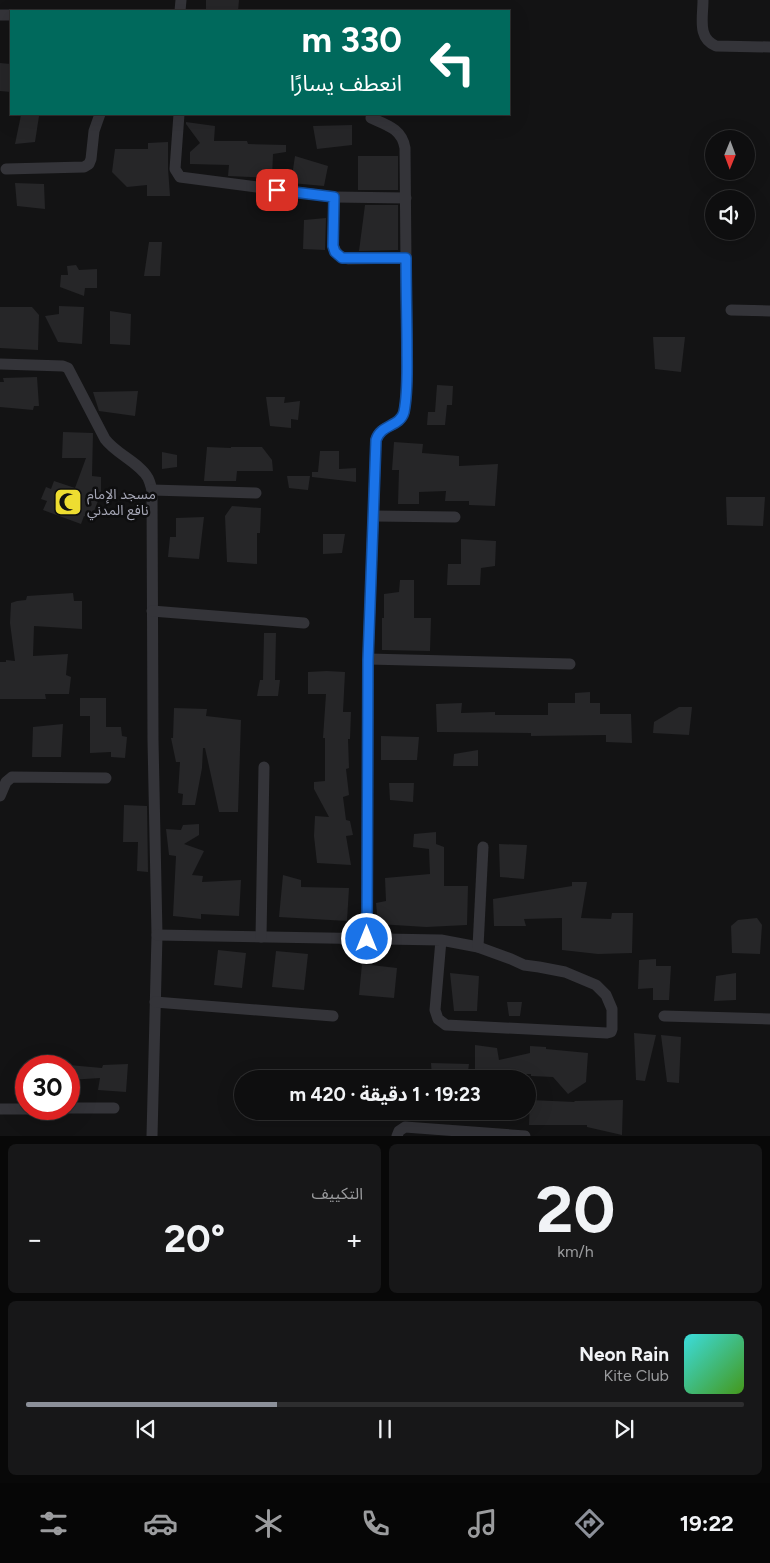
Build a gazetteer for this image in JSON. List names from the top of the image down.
{
  "places": {
    "mosque": ["مسجد الإمام نافع المدني"]
  },
  "north": "bottom",
  "page": {
    "turn": ["330 m", "انعطف يسارًا"],
    "limit": "30",
    "trip": "19:23 · 1 دقيقة · 420 m",
    "tile": [
      ["20", "km/h"],
      "التكييف"
    ],
    "heat": ["−", "20°", "+"],
    "song": ["Neon Rain", "Kite Club"],
    "tabs": "19:22"
  }
}
